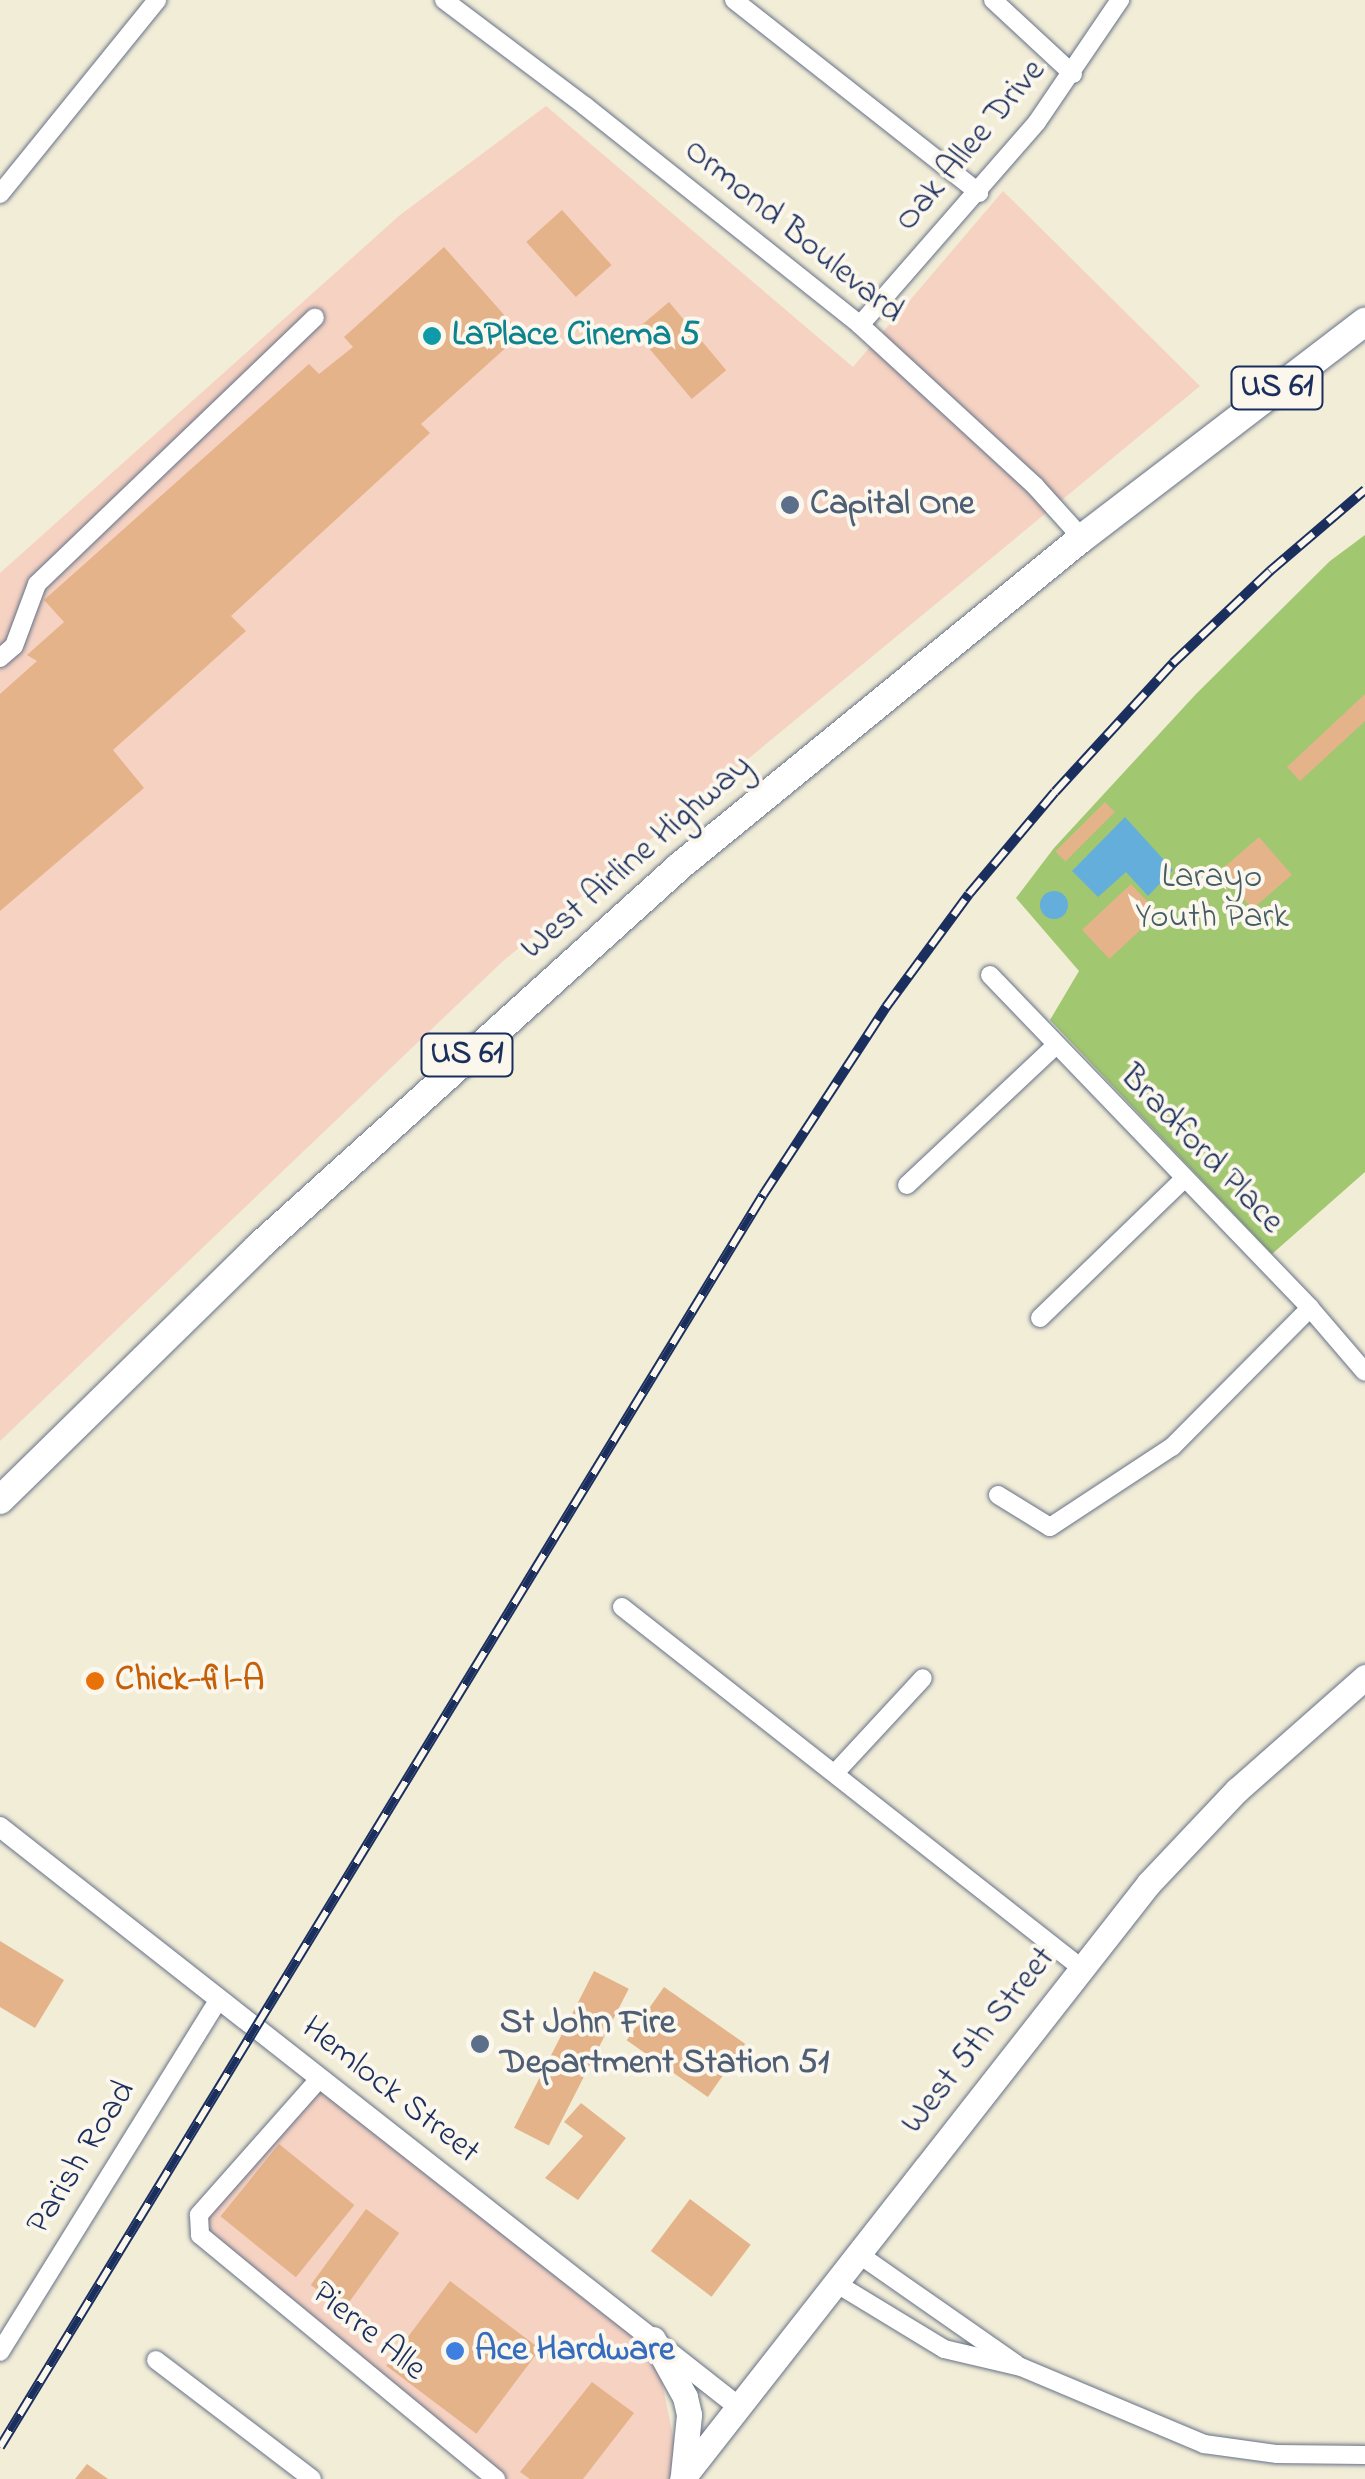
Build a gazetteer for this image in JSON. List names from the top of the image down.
{
  "streets": {
    "highway": ["US 61", "West Airline Highway"],
    "main road": ["West 5th Street"],
    "street": [
      "Oak Allee Drive",
      "Ormond Boulevard",
      "Bradford Place",
      "Hemlock Street",
      "Parish Road",
      "Pierre Alle"
    ]
  },
  "crossings": [
    ["Oak Allee Drive", "Ormond Boulevard"],
    ["Ormond Boulevard", "West Airline Highway"],
    ["West 5th Street", "Hemlock Street"],
    ["Hemlock Street", "Parish Road"],
    ["Hemlock Street", "Pierre Alle"]
  ],
  "parks": ["Larayo Youth Park"],
  "places": [
    "LaPlace Cinema 5",
    "Capital One",
    "Chick-fil-A",
    "St John Fire Department Station 51",
    "Ace Hardware"
  ]
}
